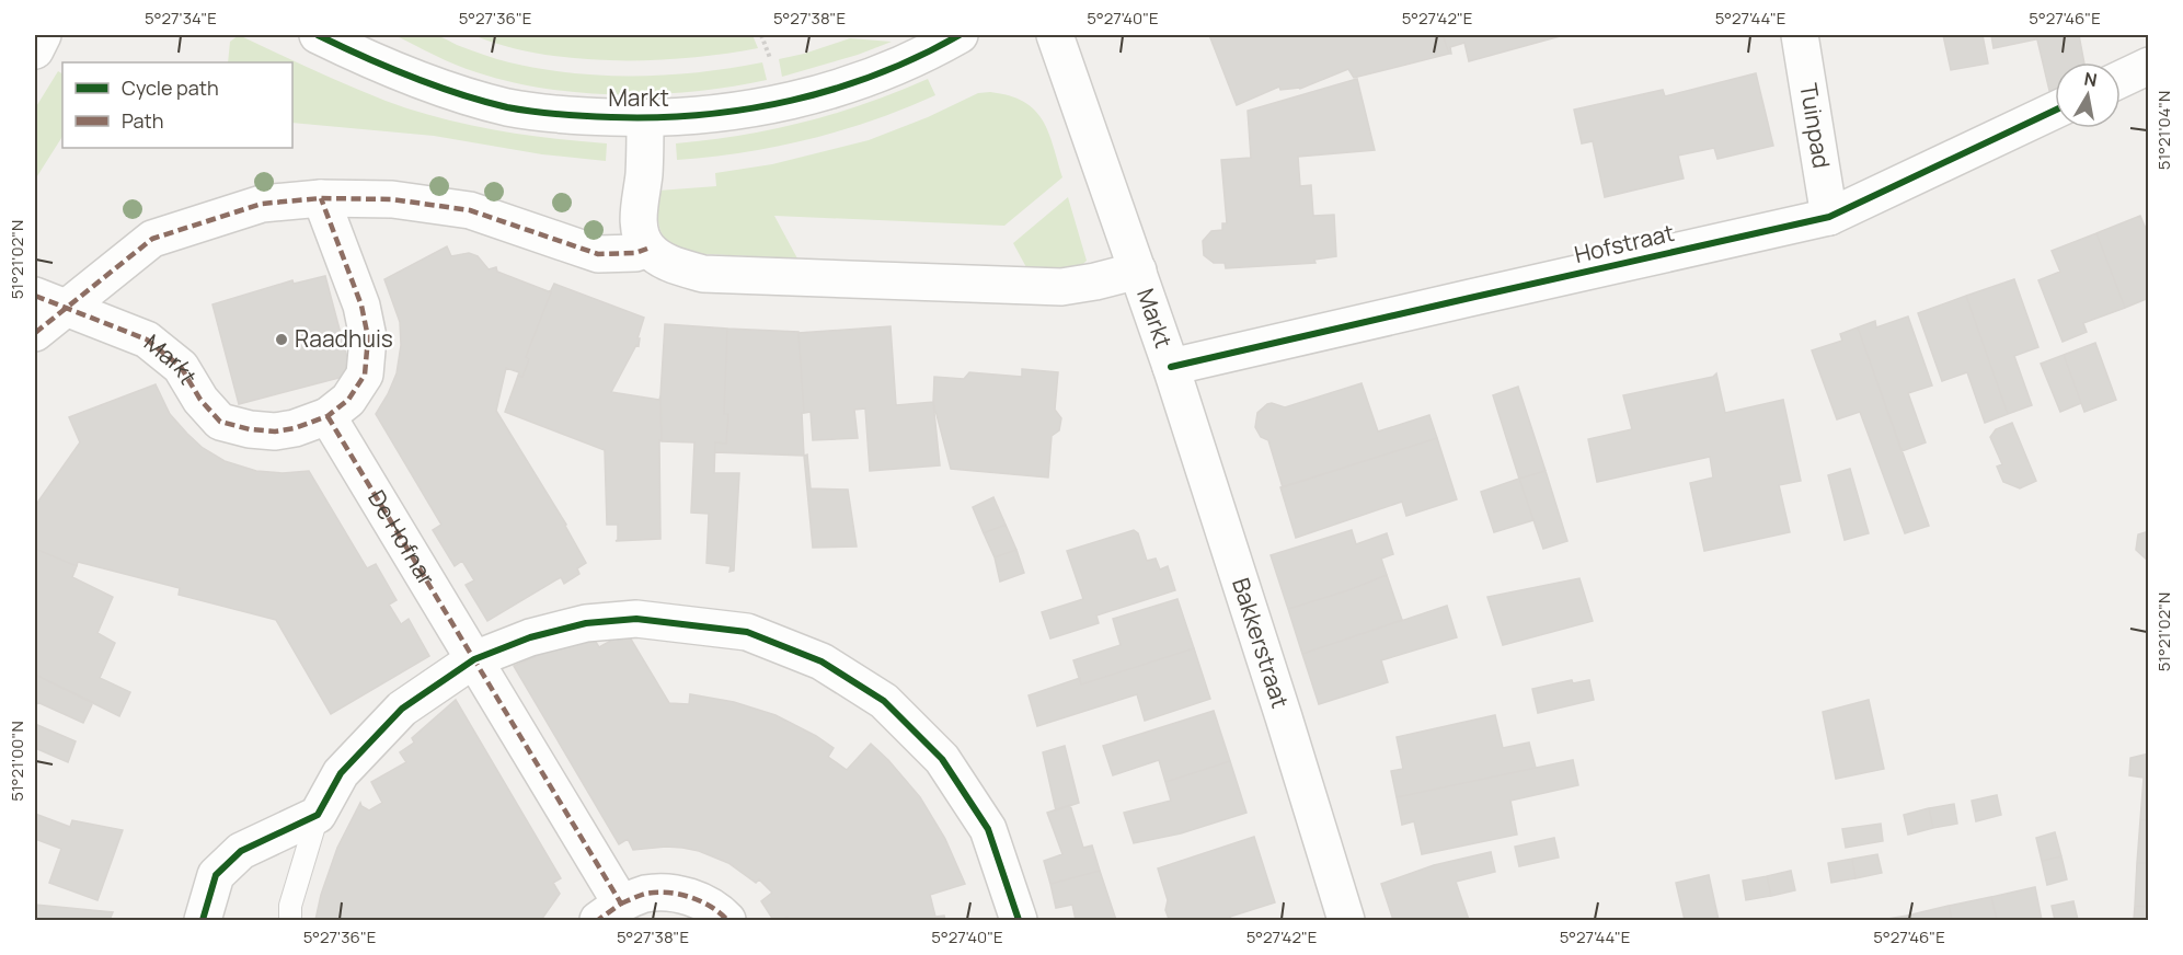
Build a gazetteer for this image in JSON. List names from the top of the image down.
{
  "streets": {
    "street": [
      "Markt",
      "Tuinpad",
      "Hofstraat",
      "De Hofnar",
      "Bakkerstraat"
    ]
  },
  "crossings": [
    ["Markt", "Hofstraat"],
    ["Markt", "De Hofnar"],
    ["Markt", "Bakkerstraat"],
    ["Tuinpad", "Hofstraat"],
    ["Hofstraat", "Bakkerstraat"]
  ],
  "places": ["Raadhuis"],
  "legend": ["Cycle path", "Path"],
  "north": "top",
  "coordinates": [
    "5°27'34\"E",
    "5°27'36\"E",
    "5°27'38\"E",
    "5°27'40\"E",
    "5°27'42\"E",
    "5°27'44\"E",
    "5°27'46\"E",
    "51°21'04\"N",
    "51°21'02\"N",
    "51°21'00\"N"
  ]
}
